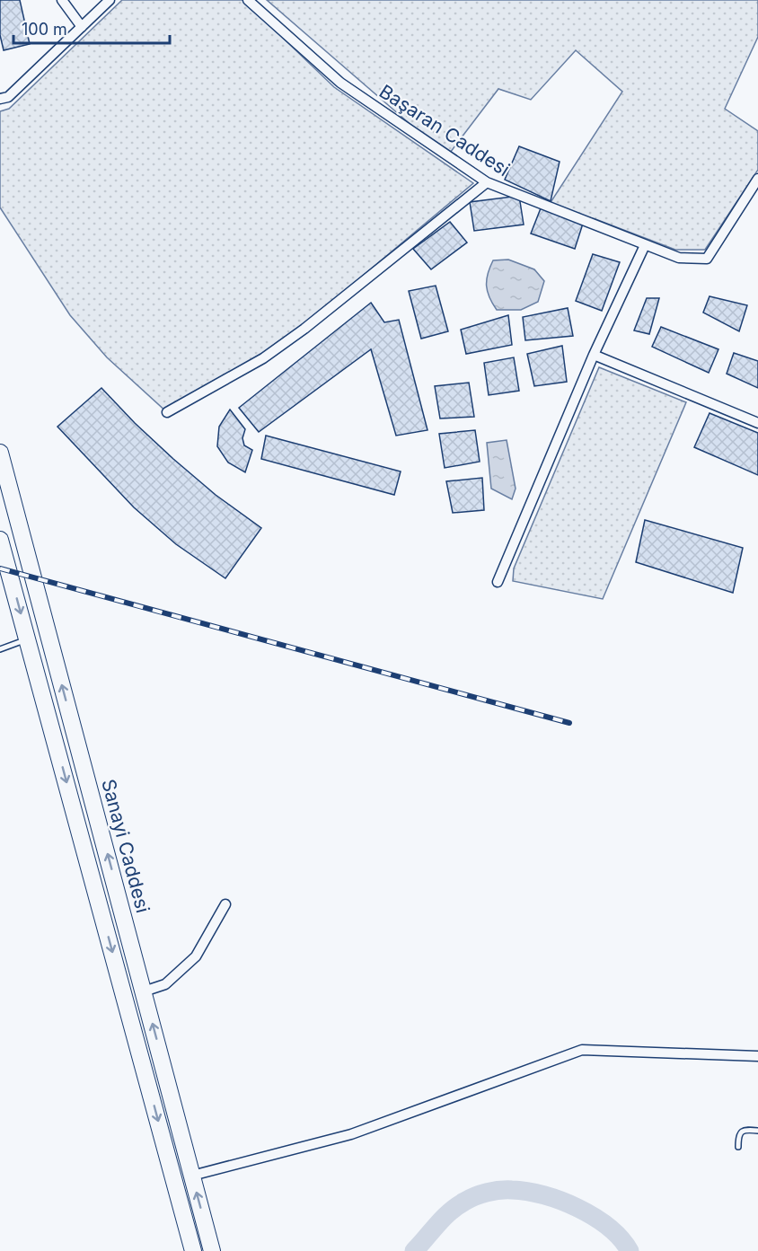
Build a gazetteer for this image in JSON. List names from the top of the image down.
{
  "streets": {
    "highway": ["Sanayi Caddesi"],
    "street": ["Başaran Caddesi"]
  },
  "scale_bar": "100 m"
}
